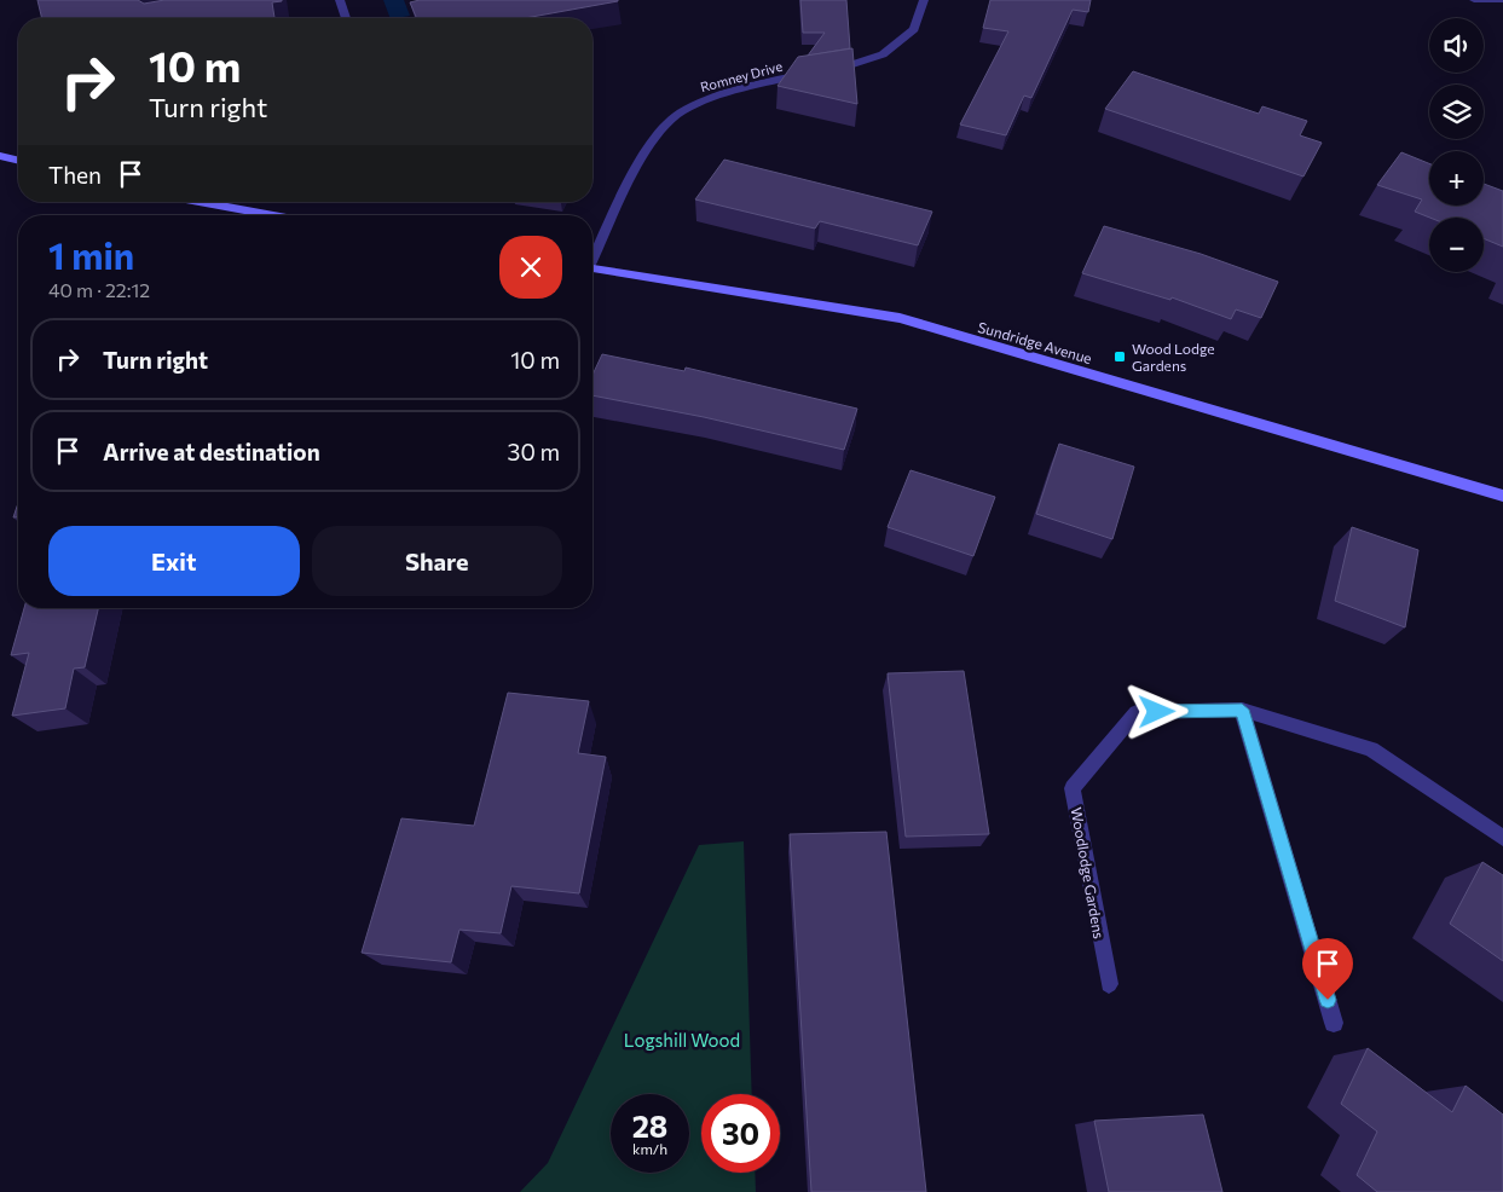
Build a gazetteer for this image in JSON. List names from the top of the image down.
{
  "streets": {
    "street": ["Romney Drive", "Sundridge Avenue", "Woodlodge Gardens"]
  },
  "parks": ["Logshill Wood"],
  "places": {
    "transit": ["Wood Lodge Gardens"]
  },
  "page": {
    "map_buttons": ["+", "−"],
    "turn": ["10 m", "Turn right"],
    "then": "Then",
    "heading": ["1 min", "40 m · 22:12"],
    "list": [
      {
        "name": "Turn right",
        "value": "10 m"
      },
      {
        "name": "Arrive at destination",
        "value": "30 m"
      }
    ],
    "buttons": ["Exit", "Share"],
    "speed": "28 km/h",
    "limit": "30"
  }
}
